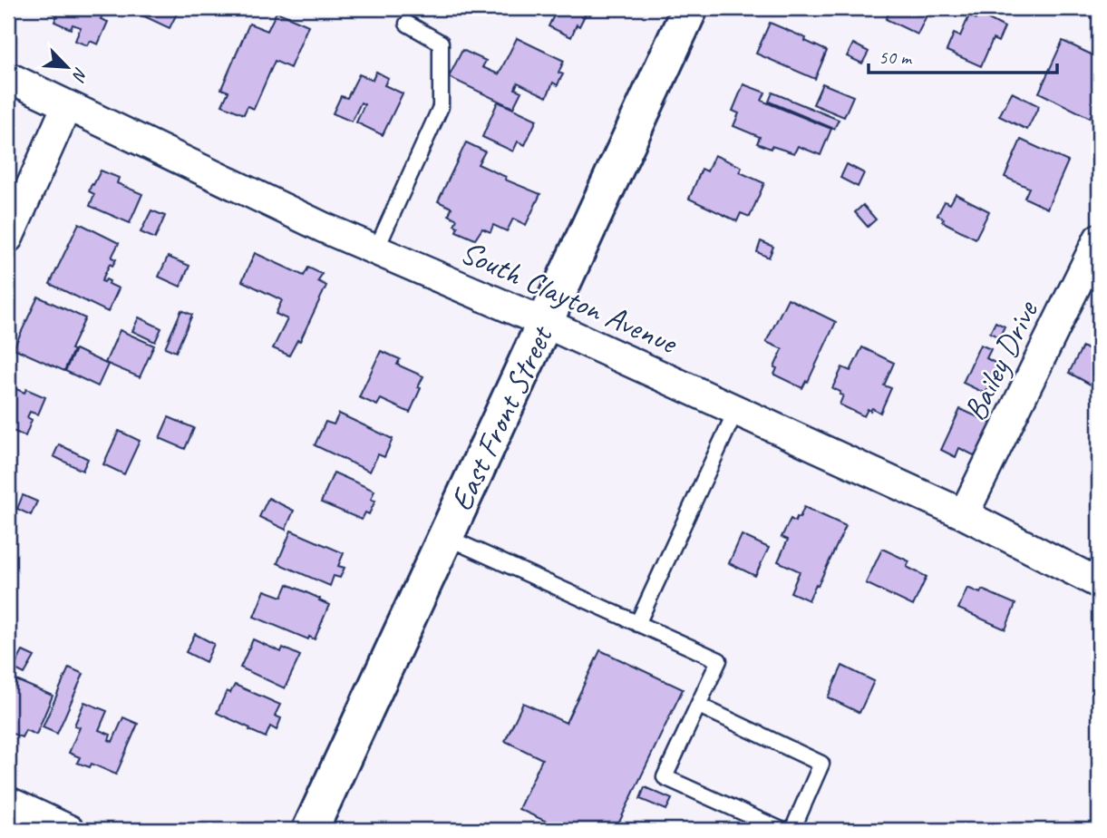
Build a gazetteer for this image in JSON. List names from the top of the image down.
{
  "streets": {
    "main road": ["East Front Street"],
    "street": ["South Clayton Avenue", "Bailey Drive"]
  },
  "crossings": [
    ["South Clayton Avenue", "Bailey Drive"],
    ["South Clayton Avenue", "East Front Street"]
  ],
  "scale_bar": "50 m",
  "north": "bottom right"
}
